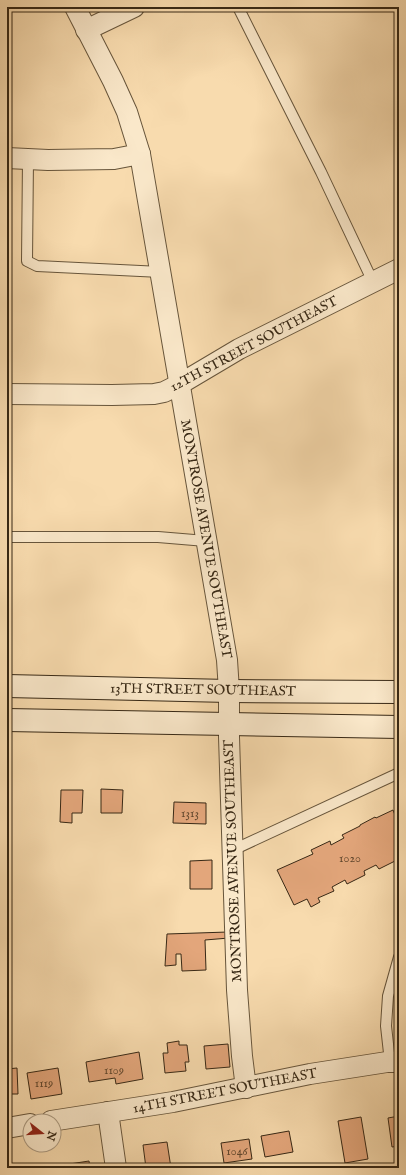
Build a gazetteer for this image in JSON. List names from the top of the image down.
{
  "streets": {
    "main road": ["13TH STREET SOUTHEAST"],
    "street": ["12TH STREET SOUTHEAST", "MONTROSE AVENUE SOUTHEAST", "14TH STREET SOUTHEAST"]
  },
  "crossings": [
    ["12TH STREET SOUTHEAST", "MONTROSE AVENUE SOUTHEAST"],
    ["MONTROSE AVENUE SOUTHEAST", "13TH STREET SOUTHEAST"],
    ["MONTROSE AVENUE SOUTHEAST", "14TH STREET SOUTHEAST"]
  ],
  "house_numbers": [
    "1313",
    "1020",
    "1109",
    "1119",
    "1046"
  ],
  "north": "right"
}
